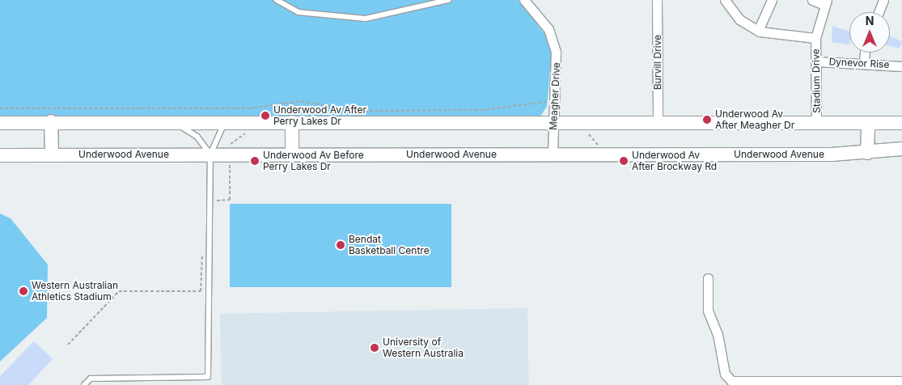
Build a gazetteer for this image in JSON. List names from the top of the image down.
{
  "streets": {
    "main road": ["Underwood Avenue"],
    "street": [
      "Burvill Drive",
      "Dynevor Rise",
      "Stadium Drive",
      "Meagher Drive"
    ]
  },
  "crossings": [
    ["Dynevor Rise", "Stadium Drive"],
    ["Meagher Drive", "Underwood Avenue"]
  ],
  "places": [
    "Underwood Av After Perry Lakes Dr",
    "Underwood Av After Meagher Dr",
    "Underwood Av Before Perry Lakes Dr",
    "Underwood Av After Brockway Rd",
    "Bendat Basketball Centre",
    "Western Australian Athletics Stadium",
    "University of Western Australia"
  ],
  "north": "top"
}
